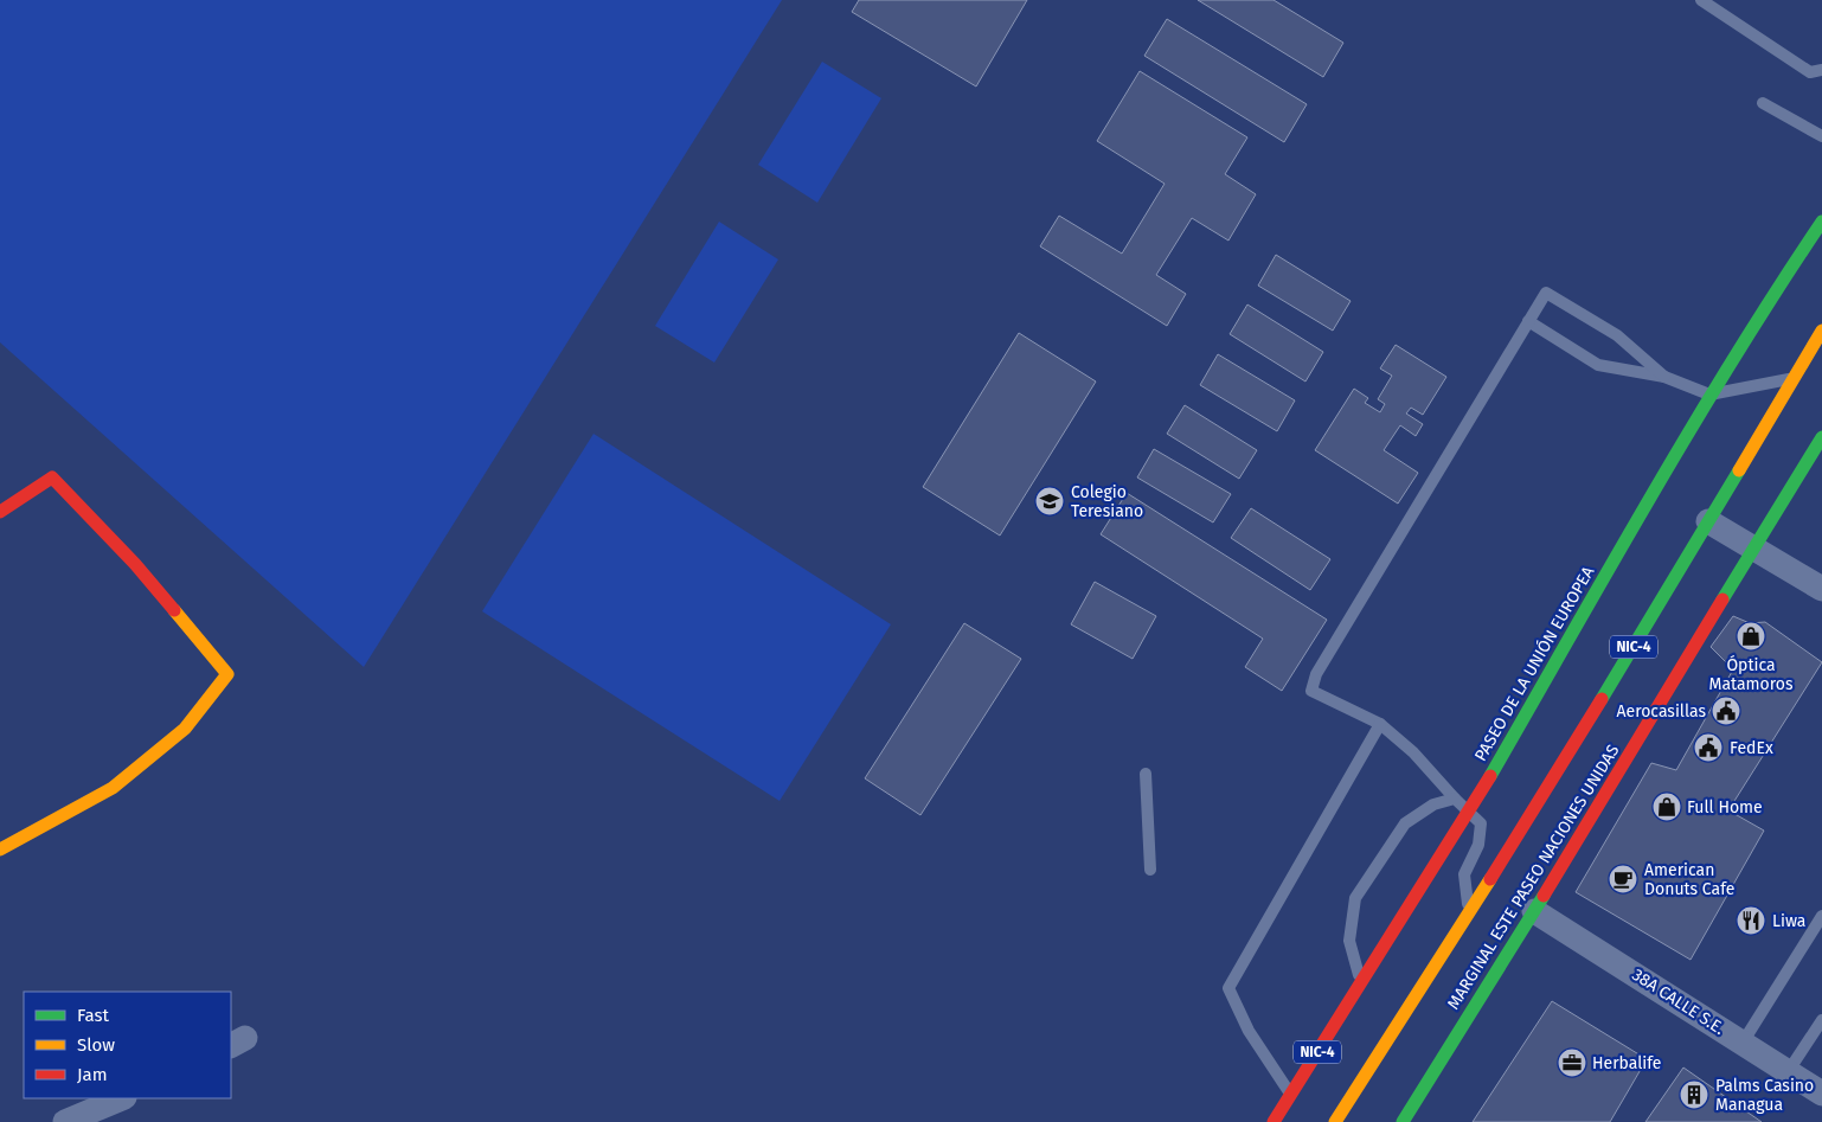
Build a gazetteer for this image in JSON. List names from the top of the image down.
{
  "streets": {
    "main road": ["NIC-4", "PASEO DE LA UNIÓN EUROPEA", "MARGINAL ESTE PASEO NACIONES UNIDAS"],
    "street": ["38A CALLE S.E."]
  },
  "crossings": [
    ["MARGINAL ESTE PASEO NACIONES UNIDAS", "38A CALLE S.E."]
  ],
  "places": {
    "school or university": ["Colegio Teresiano"],
    "shop": ["Óptica Matamoros", "Full Home"],
    "public building": ["Aerocasillas", "FedEx"],
    "cafe": ["American Donuts Cafe"],
    "restaurant": ["Liwa"],
    "office": ["Herbalife"],
    "building": ["Palms Casino Managua"]
  },
  "legend": ["Fast", "Slow", "Jam"]
}
